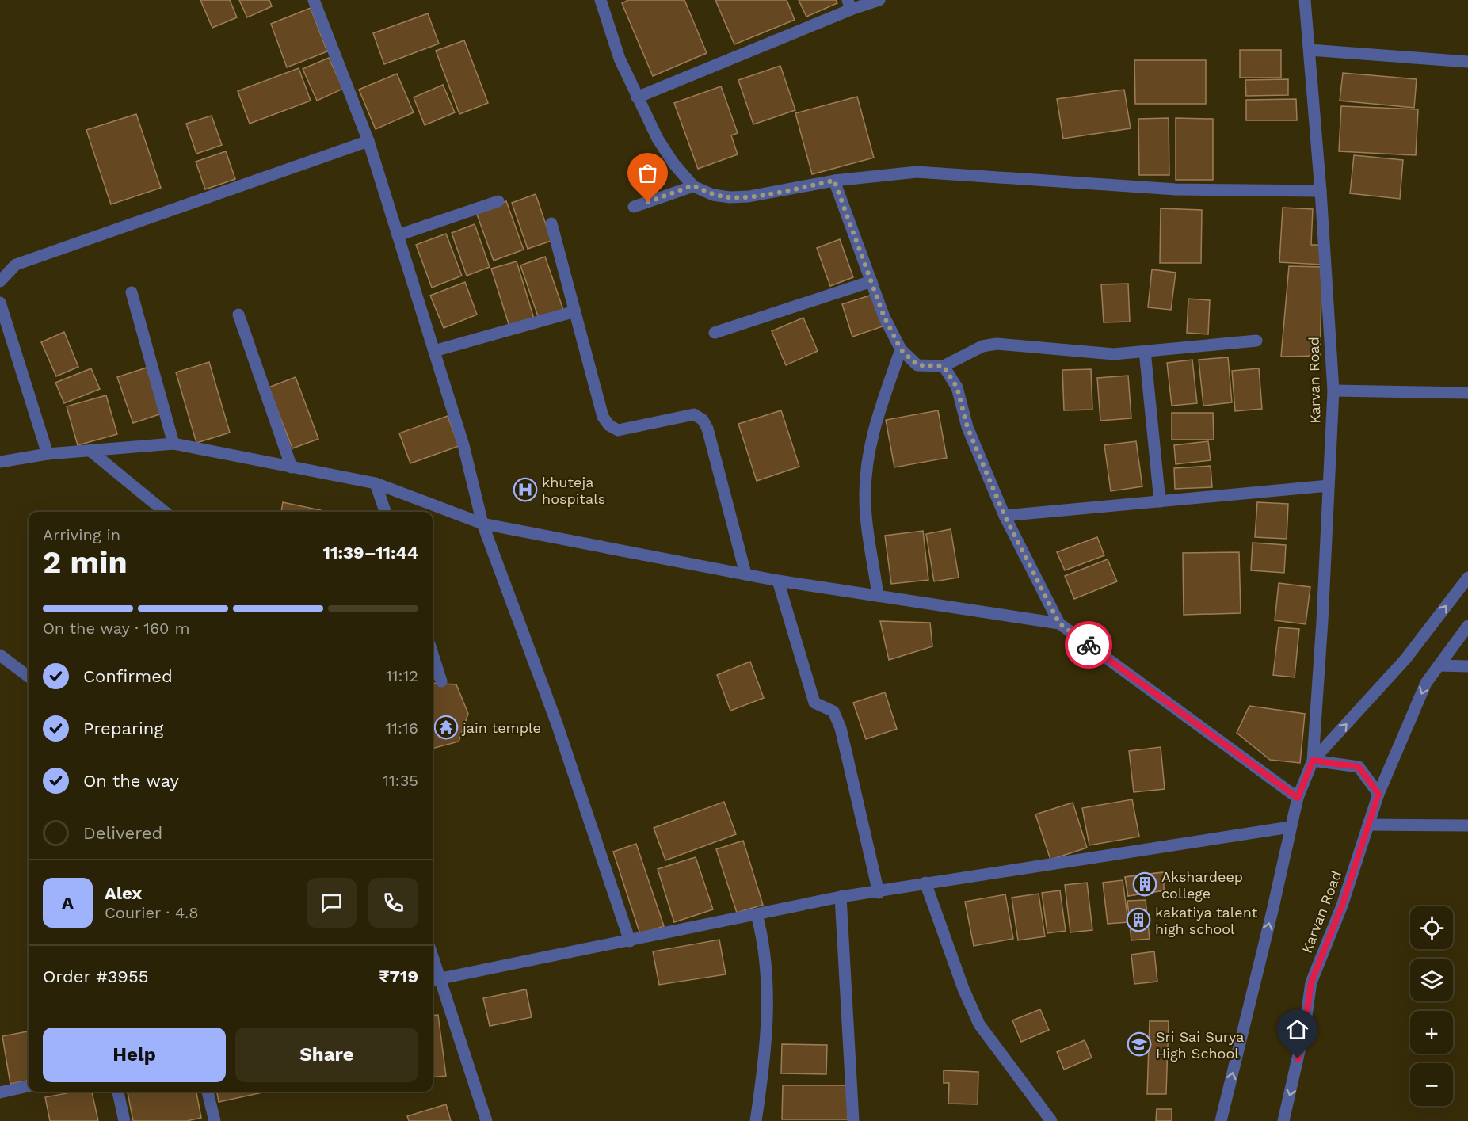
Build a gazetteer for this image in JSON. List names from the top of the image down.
{
  "streets": {
    "street": ["Karvan Road"]
  },
  "places": {
    "hospital": ["khuteja hospitals"],
    "temple": ["jain temple"],
    "building": ["Akshardeep college", "kakatiya talent high school"],
    "school or university": ["Sri Sai Surya High School"]
  },
  "page": {
    "heading": ["2 min", "Arriving in", "11:39–11:44"],
    "panel": [
      "Alex",
      "Courier · 4.8",
      "Order #3955",
      "₹719"
    ],
    "bar": "On the way · 160 m",
    "list": [
      ["Confirmed", "11:12"],
      ["Preparing", "11:16"],
      ["On the way", "11:35"],
      "Delivered"
    ],
    "round": "A",
    "map_buttons": ["+", "−"],
    "buttons": ["Help", "Share"]
  }
}
